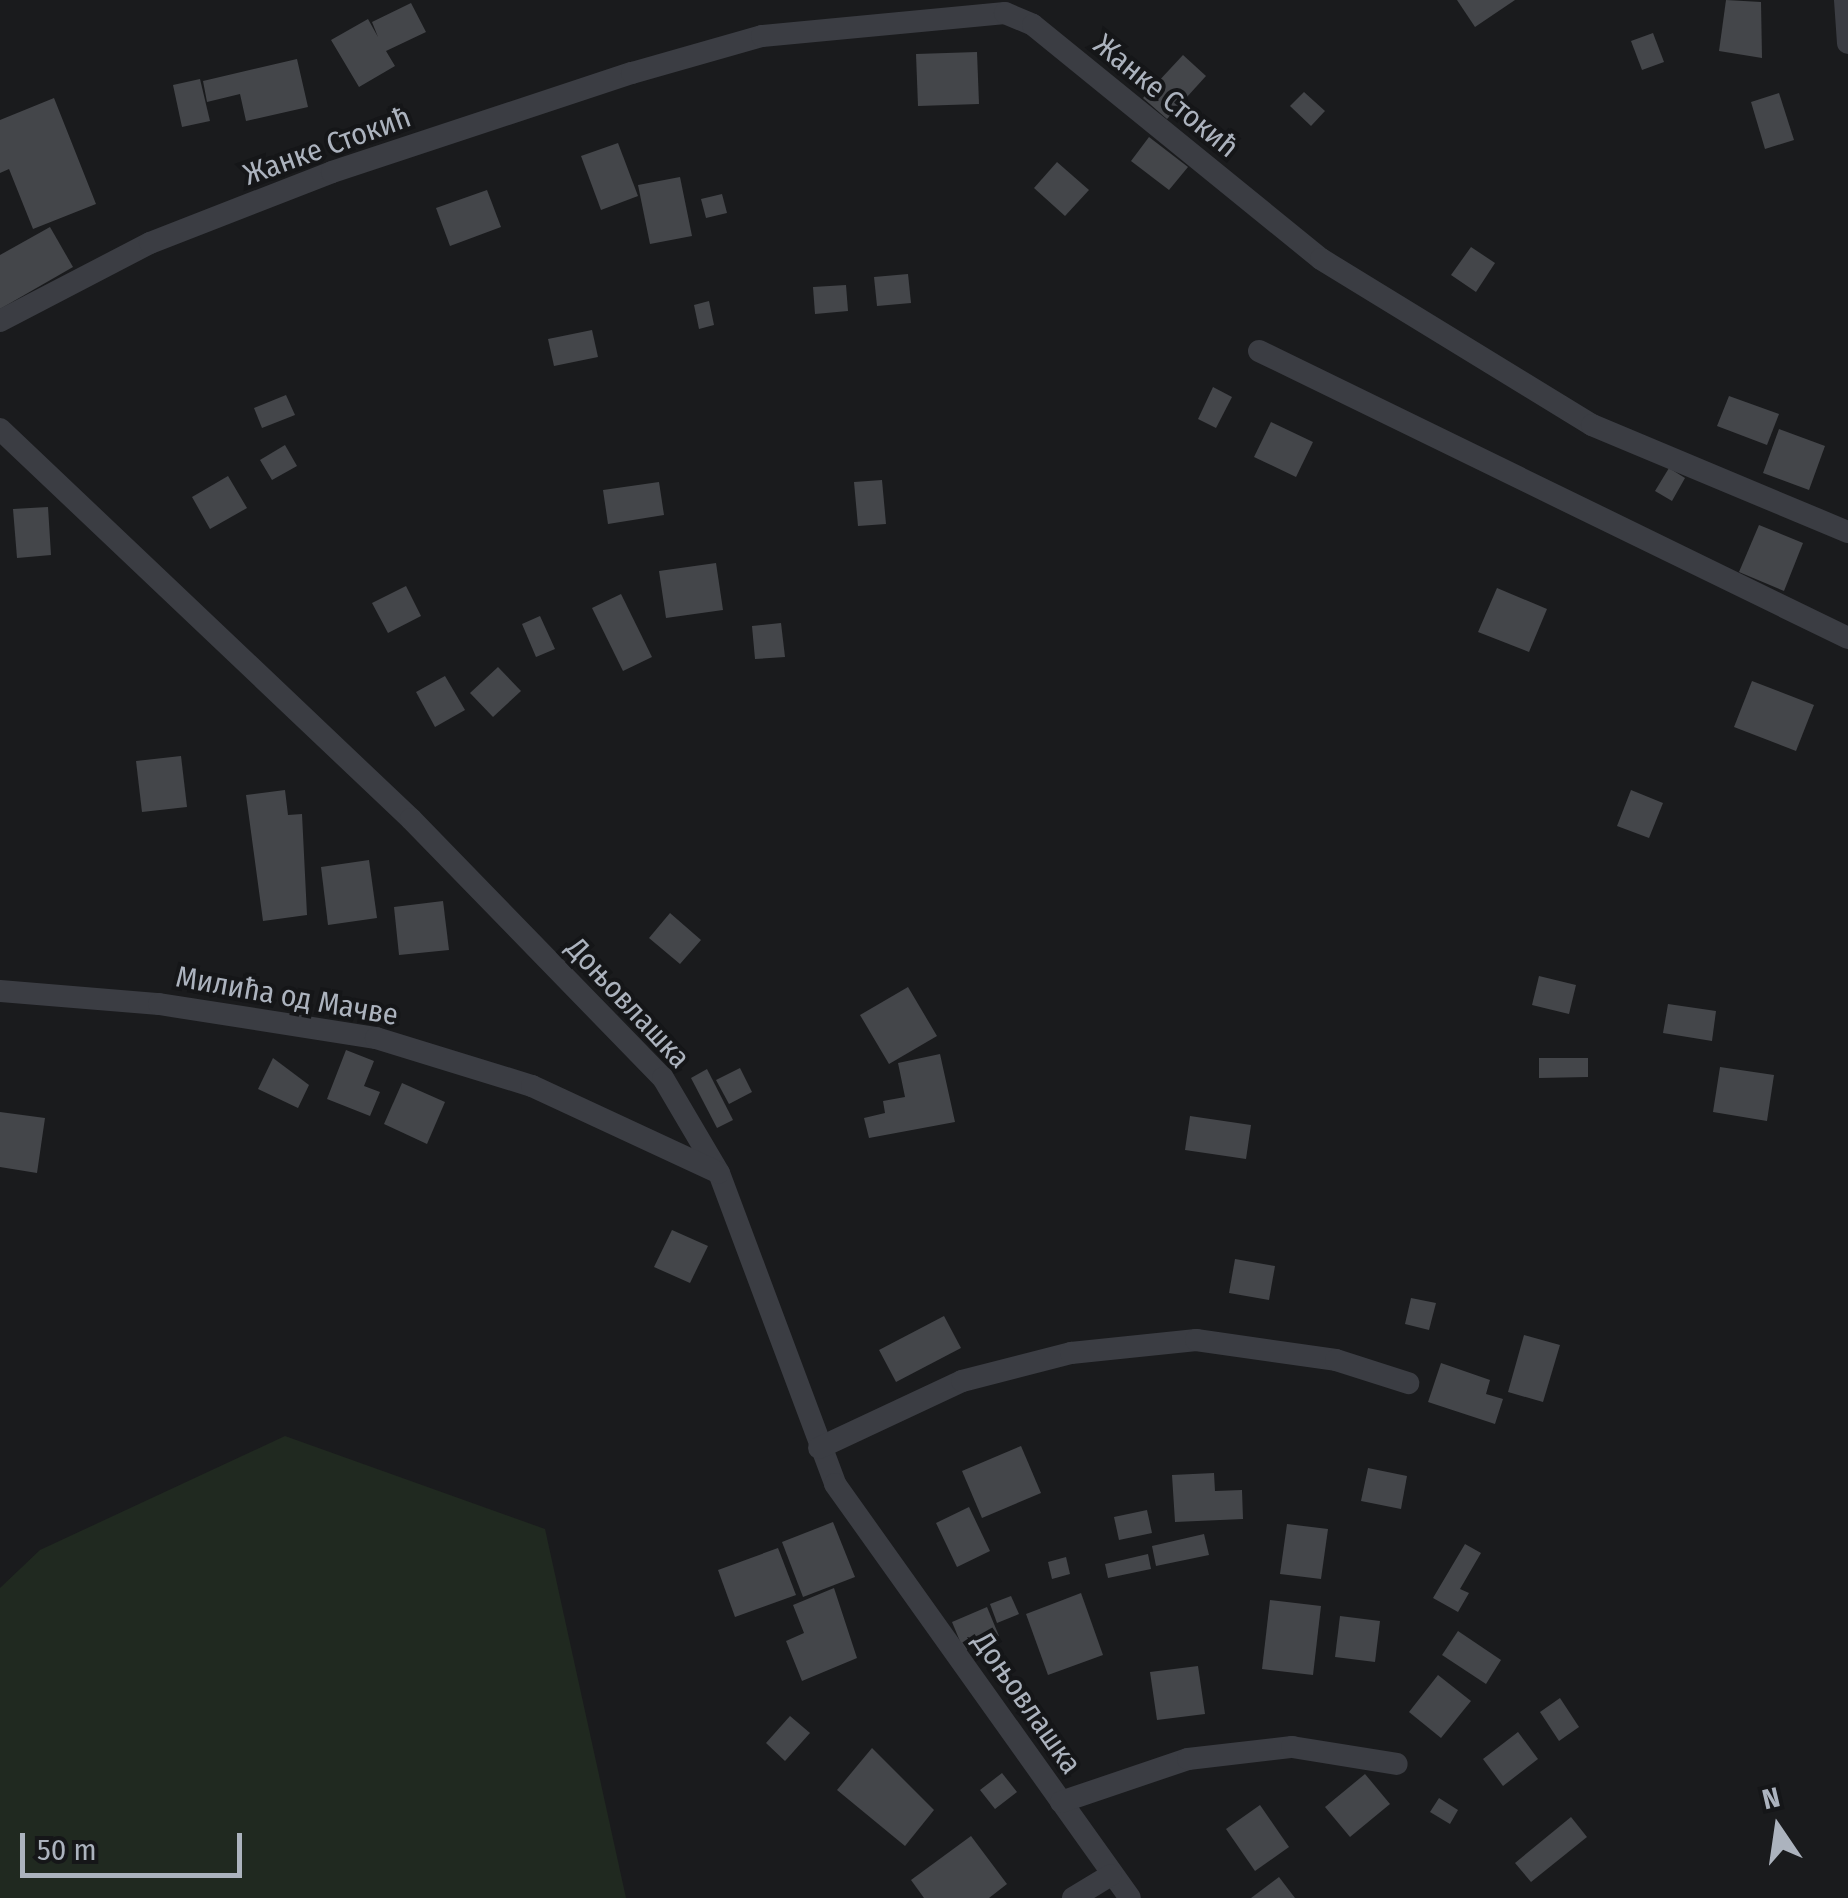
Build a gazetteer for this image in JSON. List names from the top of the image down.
{
  "streets": {
    "street": ["Жанке Стокић", "Милића од Мачве", "Доњовлашка"]
  },
  "crossings": [
    ["Милића од Мачве", "Доњовлашка"]
  ],
  "scale_bar": "50 m",
  "north": "top"
}
